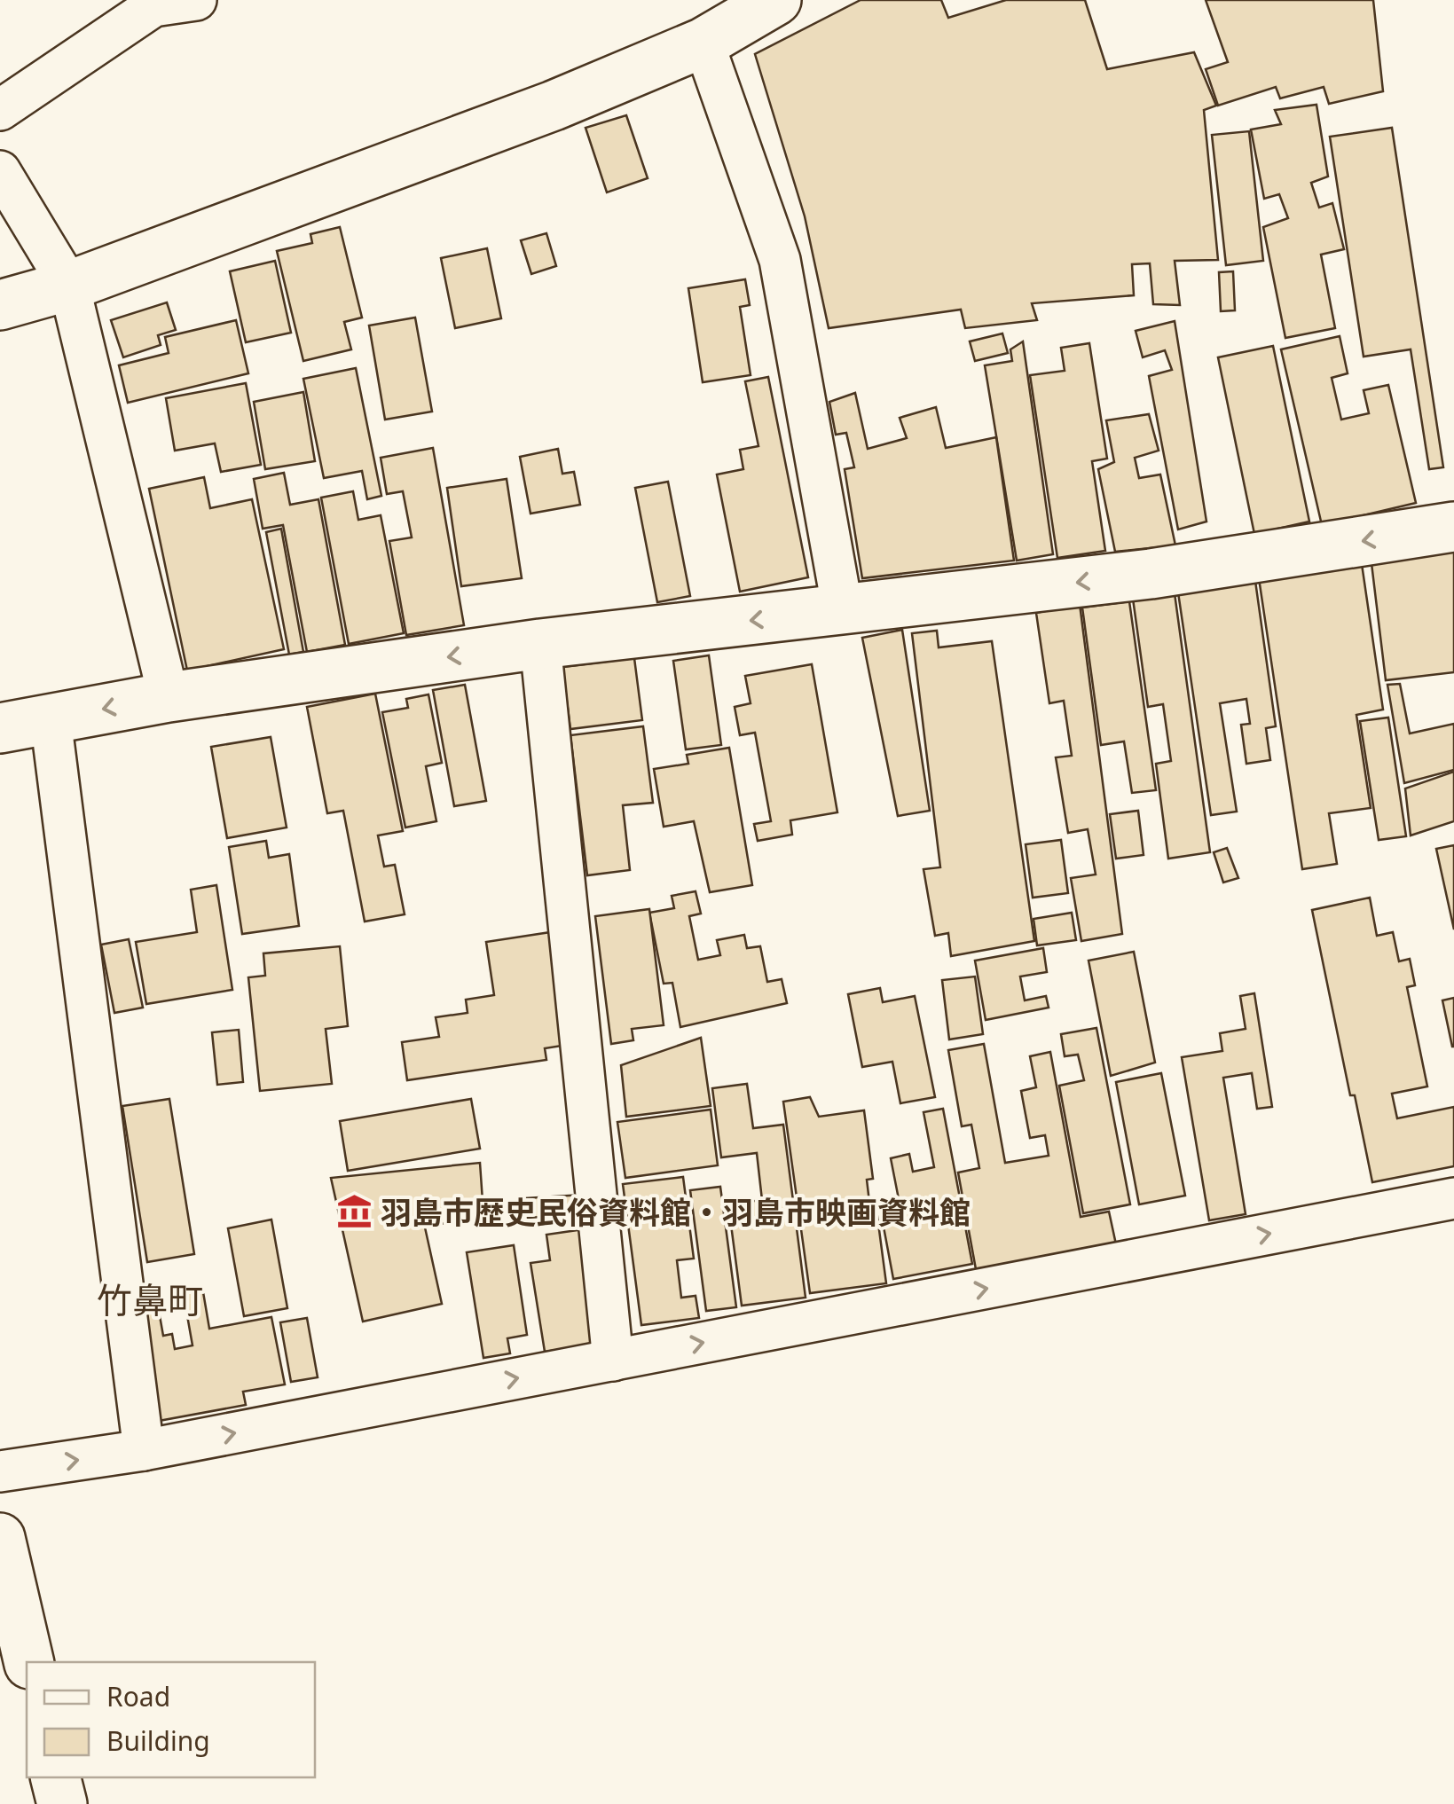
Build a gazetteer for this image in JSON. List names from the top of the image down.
{
  "districts": ["竹鼻町"],
  "places": {
    "museum": ["羽島市歴史民俗資料館・羽島市映画資料館"]
  },
  "legend": ["Road", "Building"]
}
